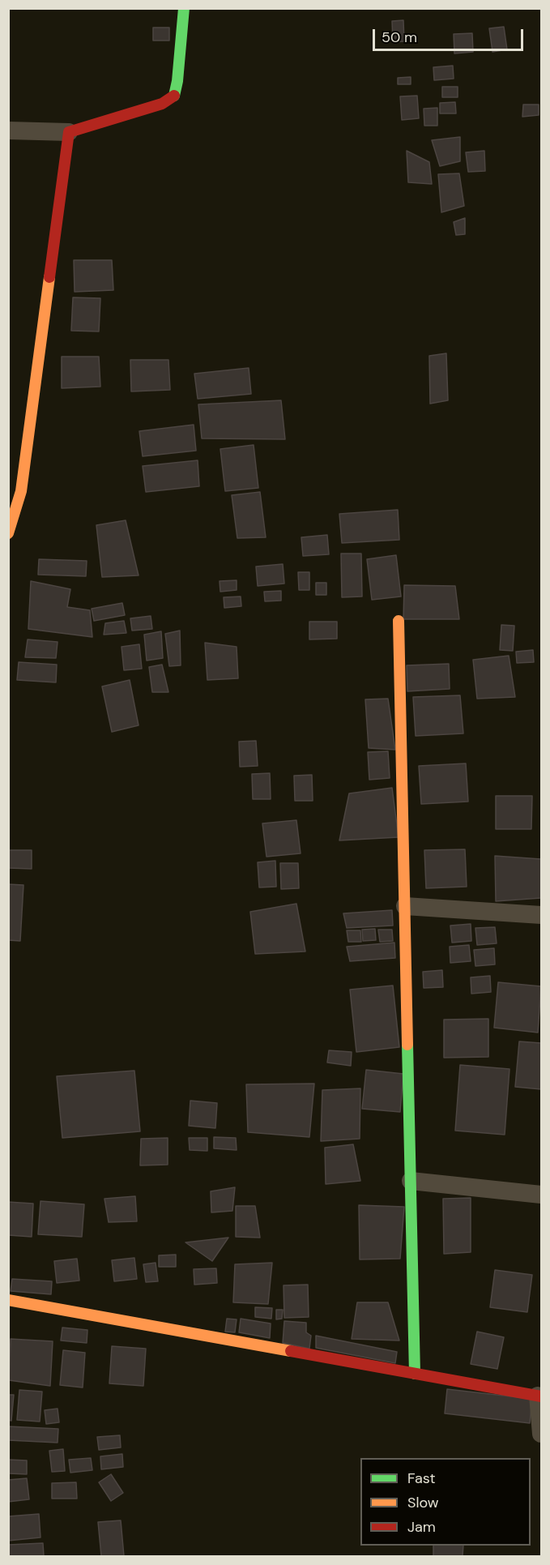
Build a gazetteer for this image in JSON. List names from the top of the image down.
{
  "legend": ["Fast", "Slow", "Jam"],
  "scale_bar": "50 m"
}
